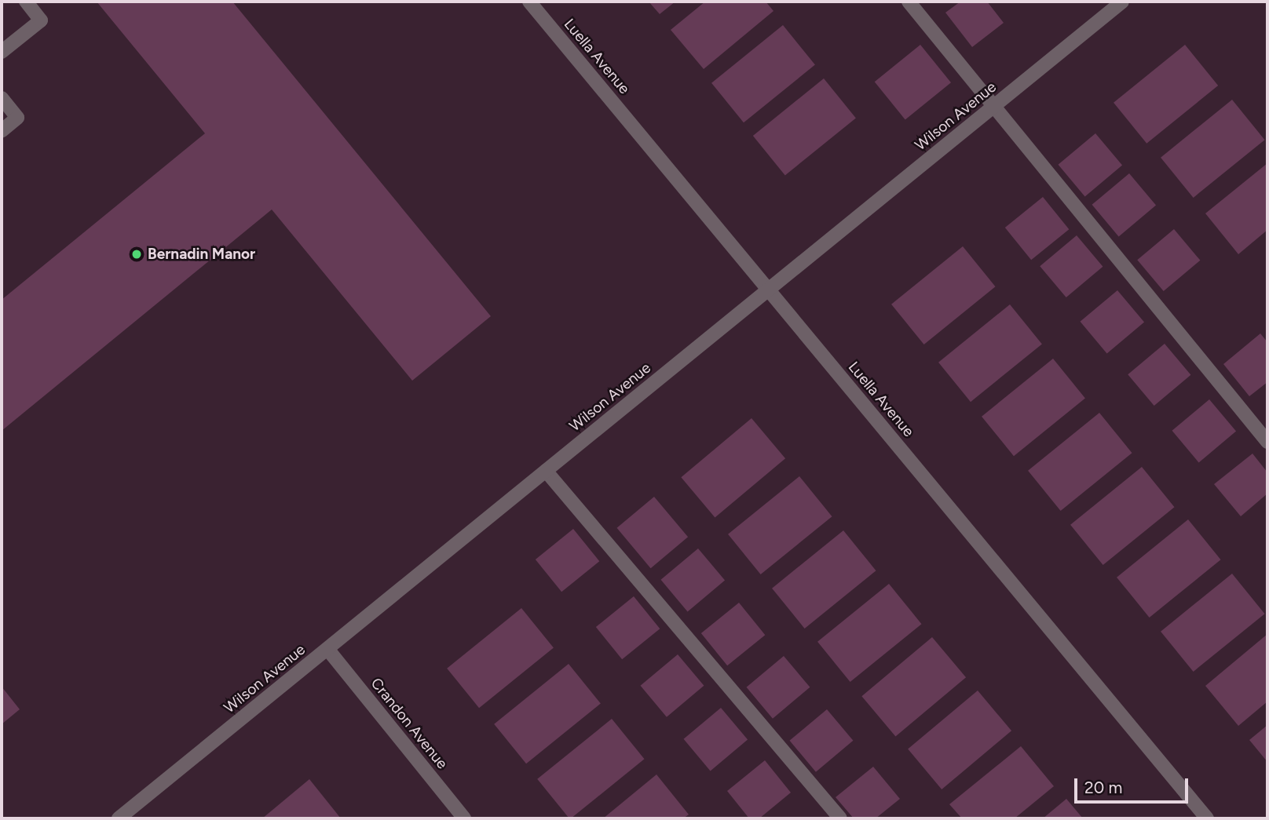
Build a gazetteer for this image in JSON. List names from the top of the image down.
{
  "streets": {
    "street": ["Luella Avenue", "Wilson Avenue", "Crandon Avenue"]
  },
  "crossings": [
    ["Luella Avenue", "Wilson Avenue"],
    ["Wilson Avenue", "Crandon Avenue"]
  ],
  "places": ["Bernadin Manor"],
  "scale_bar": "20 m"
}
